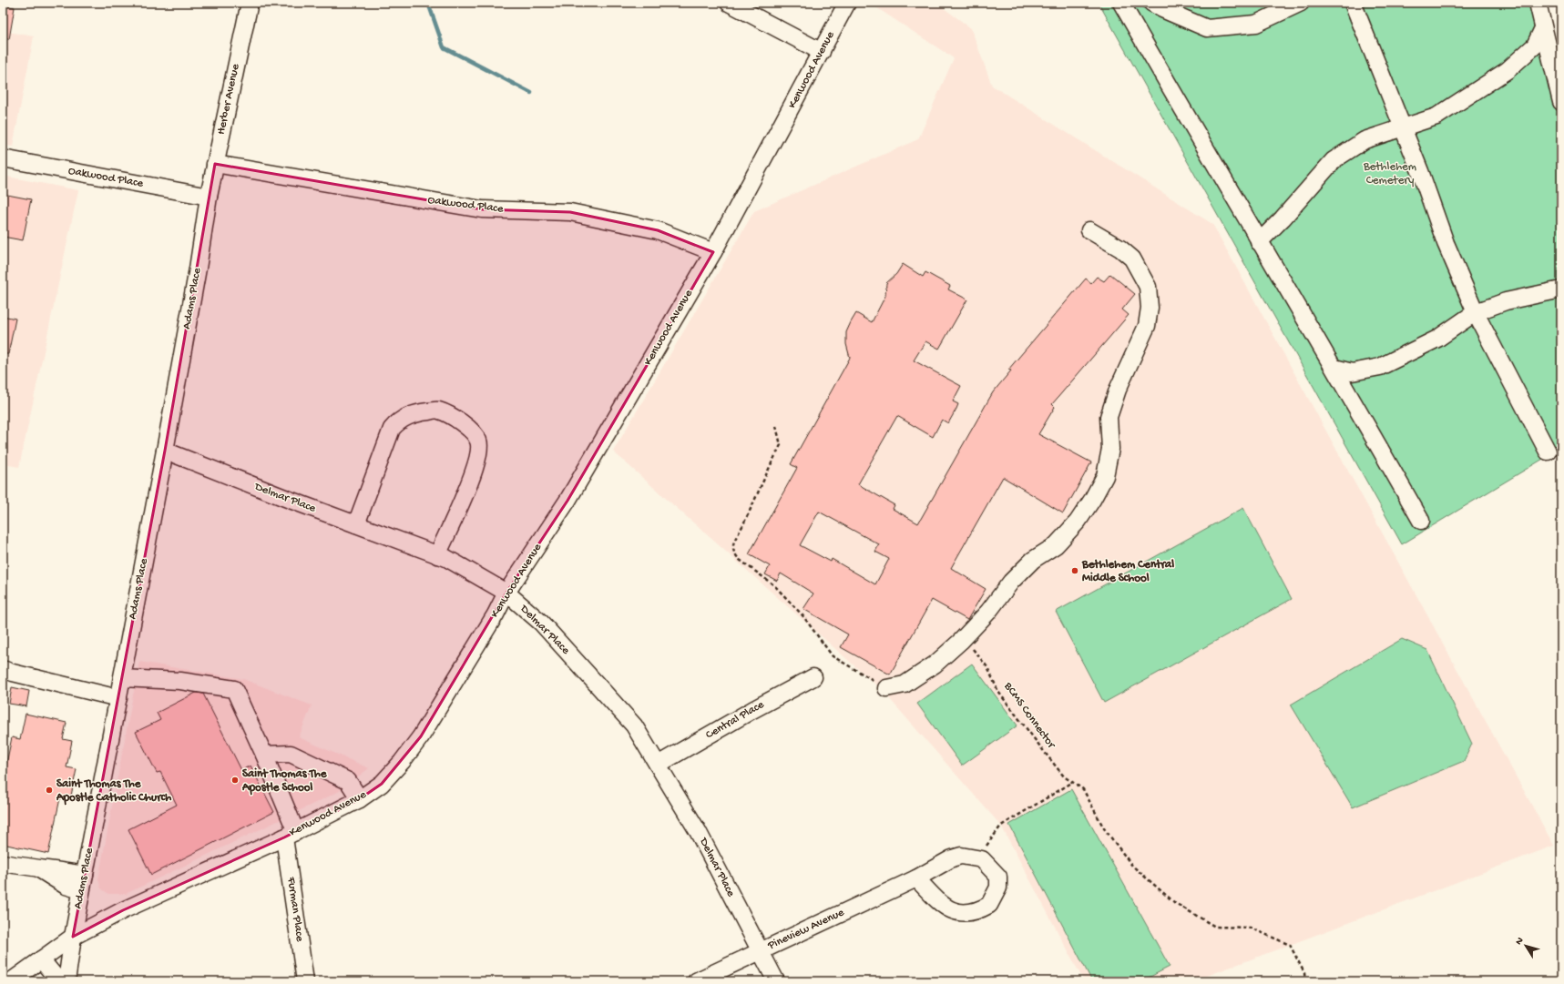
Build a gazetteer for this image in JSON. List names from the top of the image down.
{
  "streets": {
    "street": [
      "Kenwood Avenue",
      "Herber Avenue",
      "Oakwood Place",
      "Adams Place",
      "Delmar Place",
      "Central Place",
      "Furman Place",
      "Pineview Avenue"
    ],
    "path": ["BCMS Connector"]
  },
  "crossings": [
    ["Kenwood Avenue", "Oakwood Place"],
    ["Kenwood Avenue", "Adams Place"],
    ["Kenwood Avenue", "Delmar Place"],
    ["Kenwood Avenue", "Furman Place"],
    ["Herber Avenue", "Oakwood Place"],
    ["Herber Avenue", "Adams Place"],
    ["Oakwood Place", "Adams Place"],
    ["Adams Place", "Delmar Place"],
    ["Adams Place", "Furman Place"],
    ["Delmar Place", "Central Place"],
    ["Delmar Place", "Pineview Avenue"]
  ],
  "parks": ["Bethlehem Cemetery"],
  "places": ["Bethlehem Central Middle School", "Saint Thomas The Apostle School", "Saint Thomas The Apostle Catholic Church"],
  "north": "top left"
}
